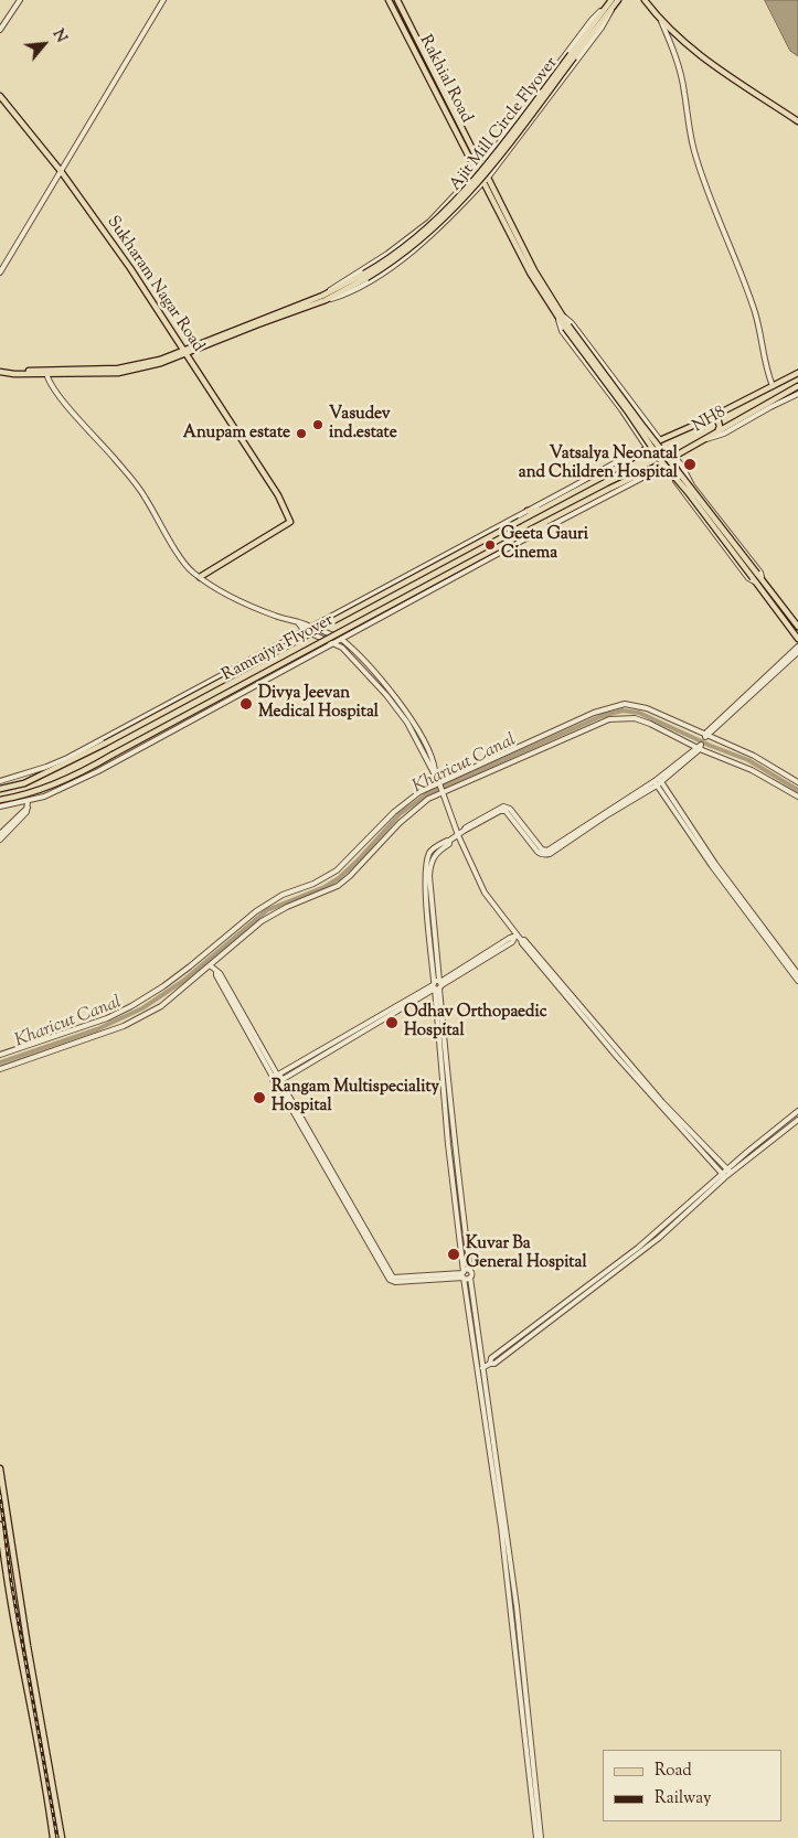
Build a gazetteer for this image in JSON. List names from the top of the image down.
{
  "streets": {
    "main road": [
      "Rakhial Road",
      "Ajit Mill Circle Flyover",
      "Sukharam Nagar Road",
      "NH8",
      "Ramrajya Flyover"
    ]
  },
  "crossings": [
    ["Ajit Mill Circle Flyover", "Sukharam Nagar Road"],
    ["NH8", "Ramrajya Flyover"]
  ],
  "water": ["Kharicut Canal"],
  "places": [
    "Vasudev ind.estate",
    "Anupam estate",
    "Vatsalya Neonatal and Children Hospital",
    "Geeta Gauri Cinema",
    "Divya Jeevan Medical Hospital",
    "Odhav Orthopaedic Hospital",
    "Rangam Multispeciality Hospital",
    "Kuvar Ba General Hospital"
  ],
  "legend": ["Road", "Railway"],
  "north": "top right"
}
